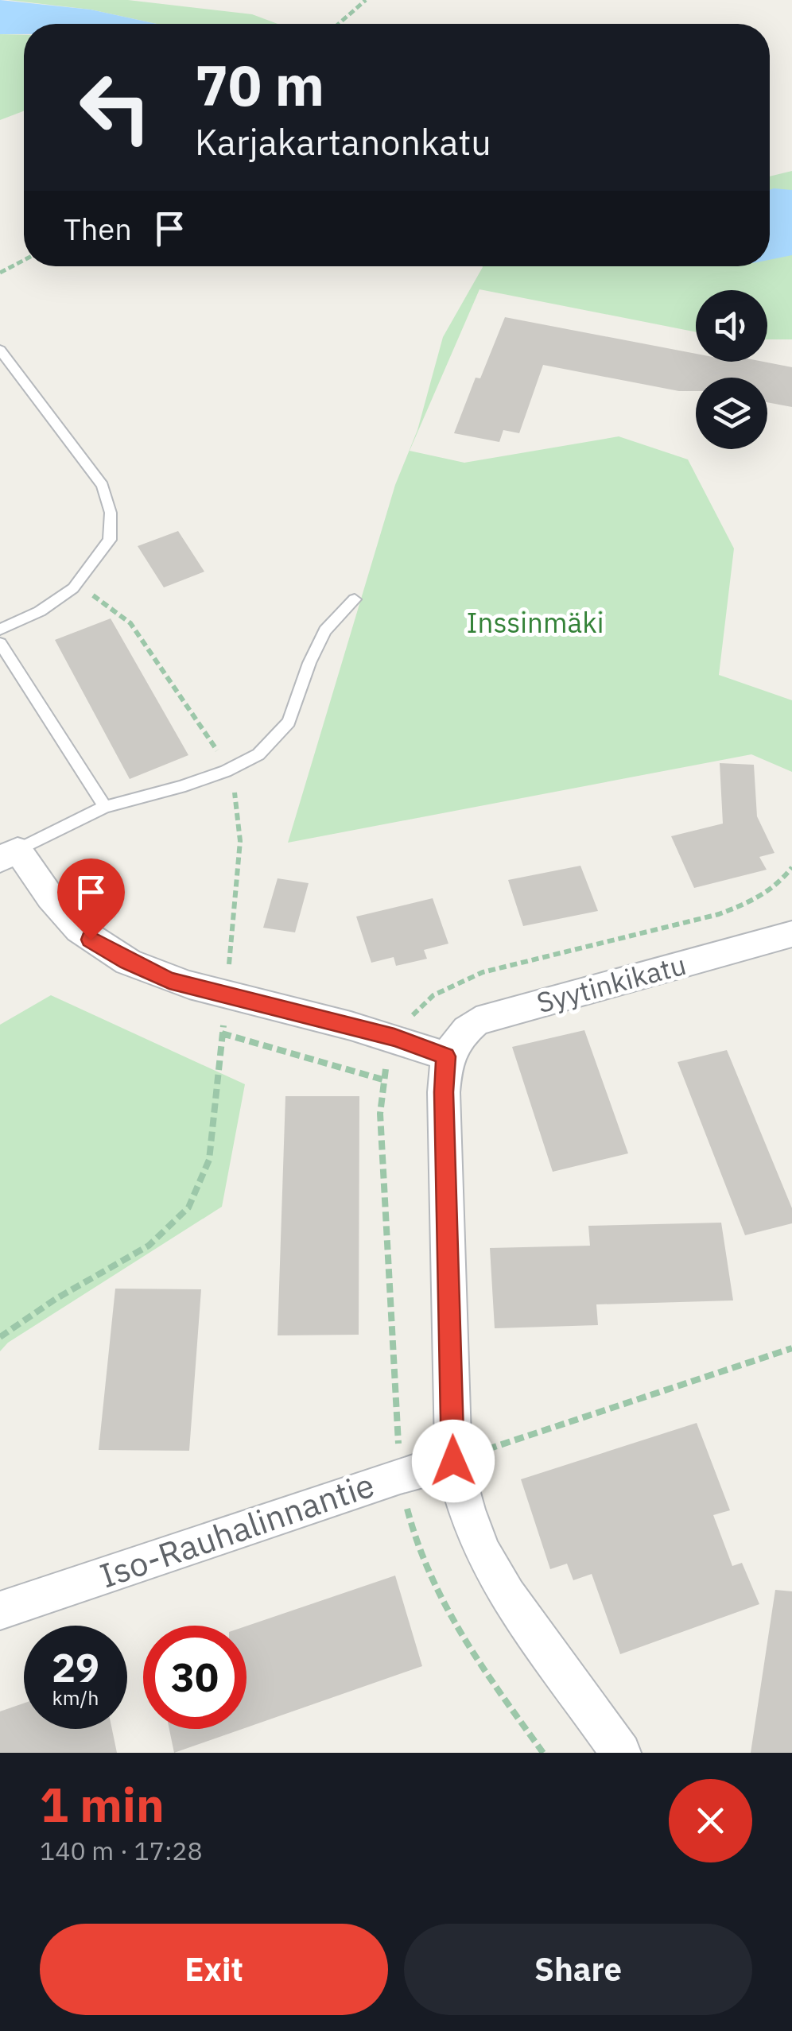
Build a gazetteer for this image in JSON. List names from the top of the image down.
{
  "streets": {
    "street": ["Syytinkikatu", "Iso-Rauhalinnantie"]
  },
  "parks": ["Inssinmäki"],
  "page": {
    "turn": ["70 m", "Karjakartanonkatu"],
    "then": "Then",
    "speed": "29 km/h",
    "limit": "30",
    "heading": ["1 min", "140 m · 17:28"],
    "buttons": ["Exit", "Share"]
  }
}
